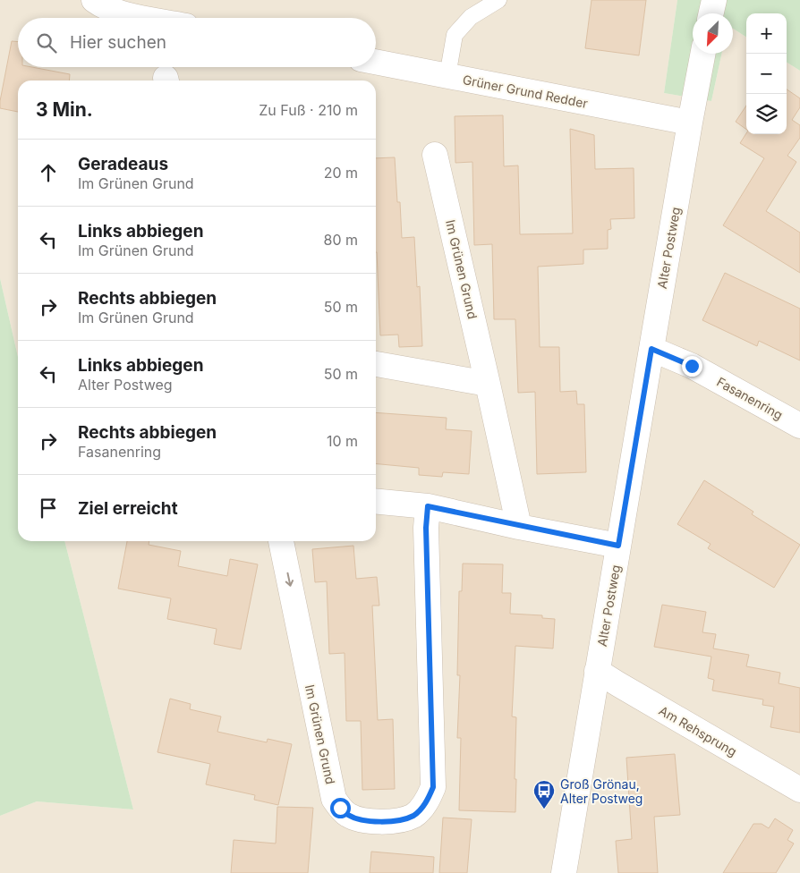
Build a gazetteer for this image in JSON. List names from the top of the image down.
{
  "streets": {
    "street": [
      "Grüner Grund Redder",
      "Alter Postweg",
      "Im Grünen Grund",
      "Fasanenring",
      "Am Rehsprung"
    ]
  },
  "crossings": [
    ["Grüner Grund Redder", "Alter Postweg"],
    ["Alter Postweg", "Fasanenring"],
    ["Alter Postweg", "Am Rehsprung"]
  ],
  "places": {
    "bus stop": ["Groß Grönau, Alter Postweg"]
  },
  "north": "bottom left",
  "page": {
    "map_buttons": ["+", "−"],
    "search": "Hier suchen",
    "heading": ["3 Min.", "Zu Fuß · 210 m"],
    "list": [
      ["Geradeaus", "Im Grünen Grund", "20 m"],
      ["Links abbiegen", "Im Grünen Grund", "80 m"],
      ["Rechts abbiegen", "Im Grünen Grund", "50 m"],
      ["Links abbiegen", "Alter Postweg", "50 m"],
      ["Rechts abbiegen", "Fasanenring", "10 m"],
      "Ziel erreicht"
    ]
  }
}
